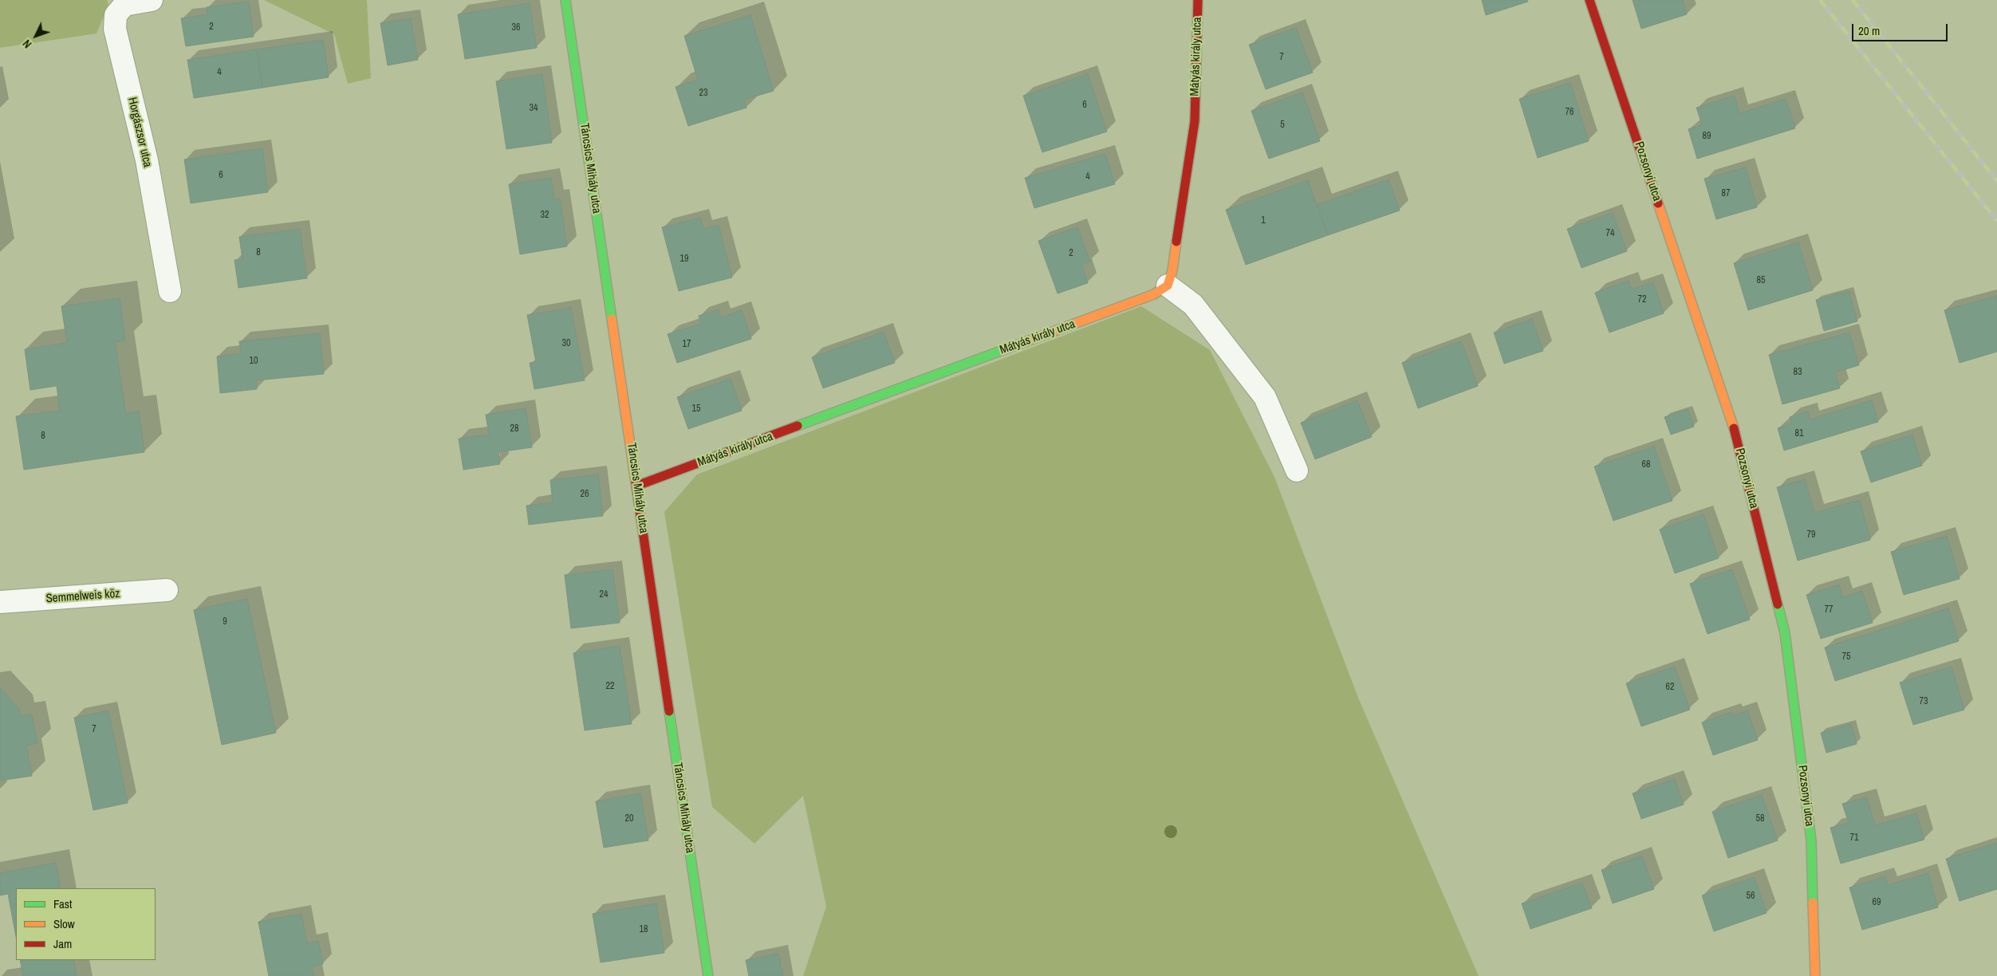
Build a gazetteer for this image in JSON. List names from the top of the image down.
{
  "streets": {
    "street": [
      "Mátyás király utca",
      "Horgászsor utca",
      "Táncsics Mihály utca",
      "Pozsonyi utca",
      "Semmelweis köz"
    ]
  },
  "crossings": [
    ["Mátyás király utca", "Táncsics Mihály utca"]
  ],
  "house_numbers": [
    "2",
    "36",
    "7",
    "4",
    "23",
    "6",
    "34",
    "76",
    "5",
    "89",
    "6",
    "4",
    "87",
    "32",
    "1",
    "74",
    "8",
    "2",
    "19",
    "85",
    "72",
    "30",
    "17",
    "10",
    "83",
    "15",
    "28",
    "81",
    "8",
    "68",
    "26",
    "79",
    "24",
    "77",
    "9",
    "75",
    "22",
    "62",
    "73",
    "7",
    "20",
    "58",
    "71",
    "56",
    "69",
    "18"
  ],
  "legend": ["Fast", "Slow", "Jam"],
  "scale_bar": "20 m",
  "north": "bottom left"
}
